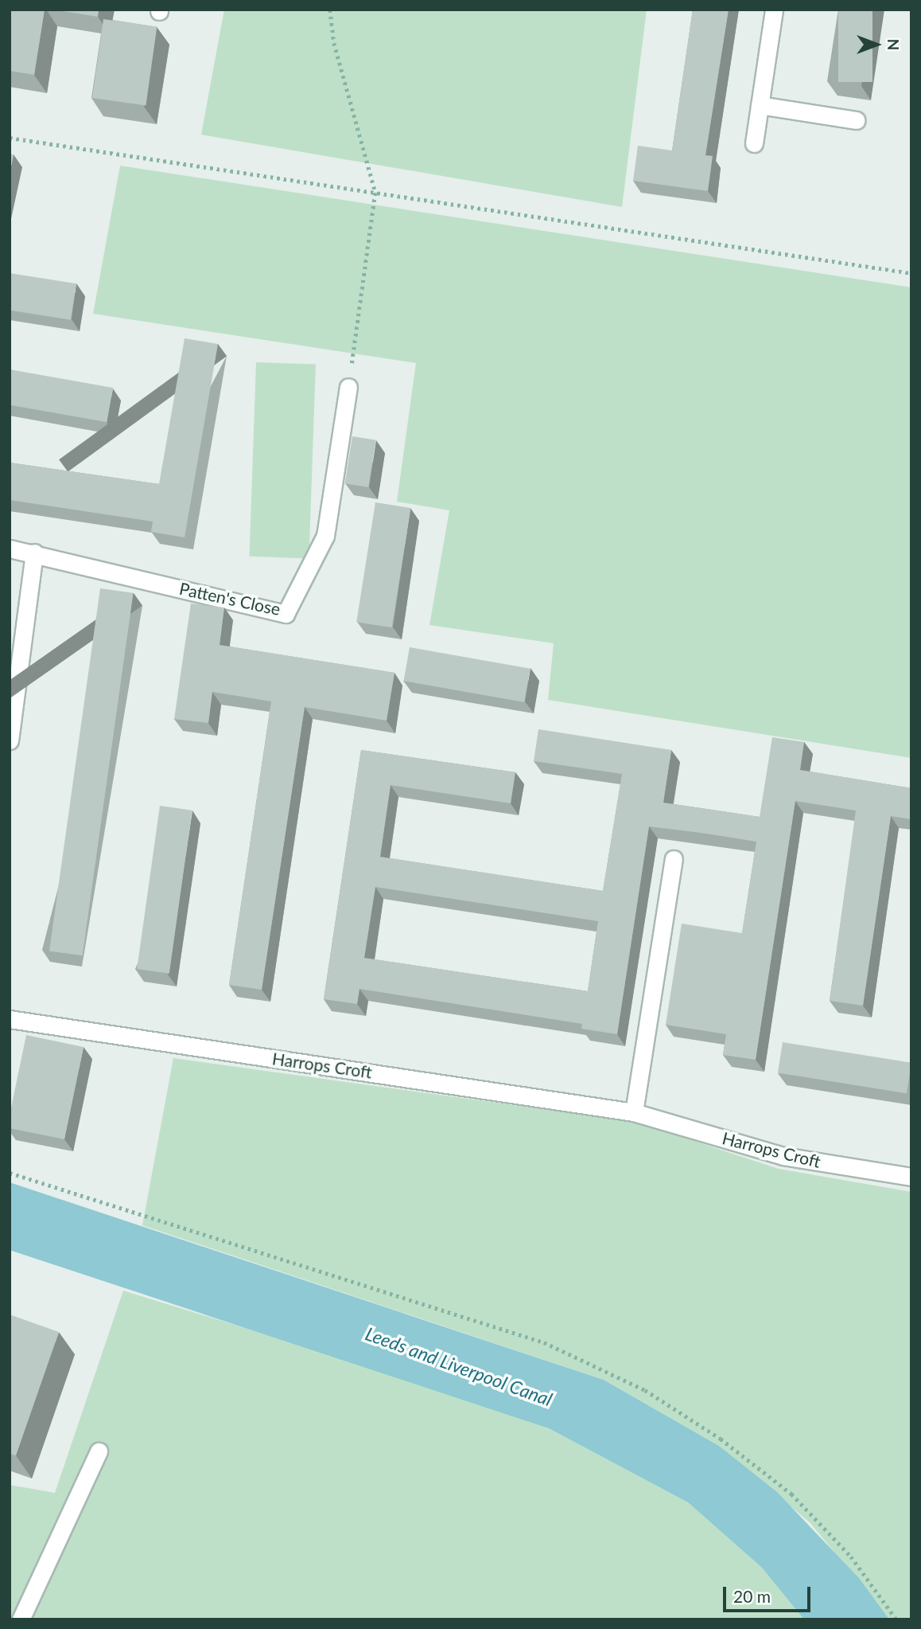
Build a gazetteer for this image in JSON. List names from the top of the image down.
{
  "streets": {
    "street": ["Patten's Close", "Harrops Croft"]
  },
  "water": ["Leeds and Liverpool Canal"],
  "scale_bar": "20 m",
  "north": "right"
}
